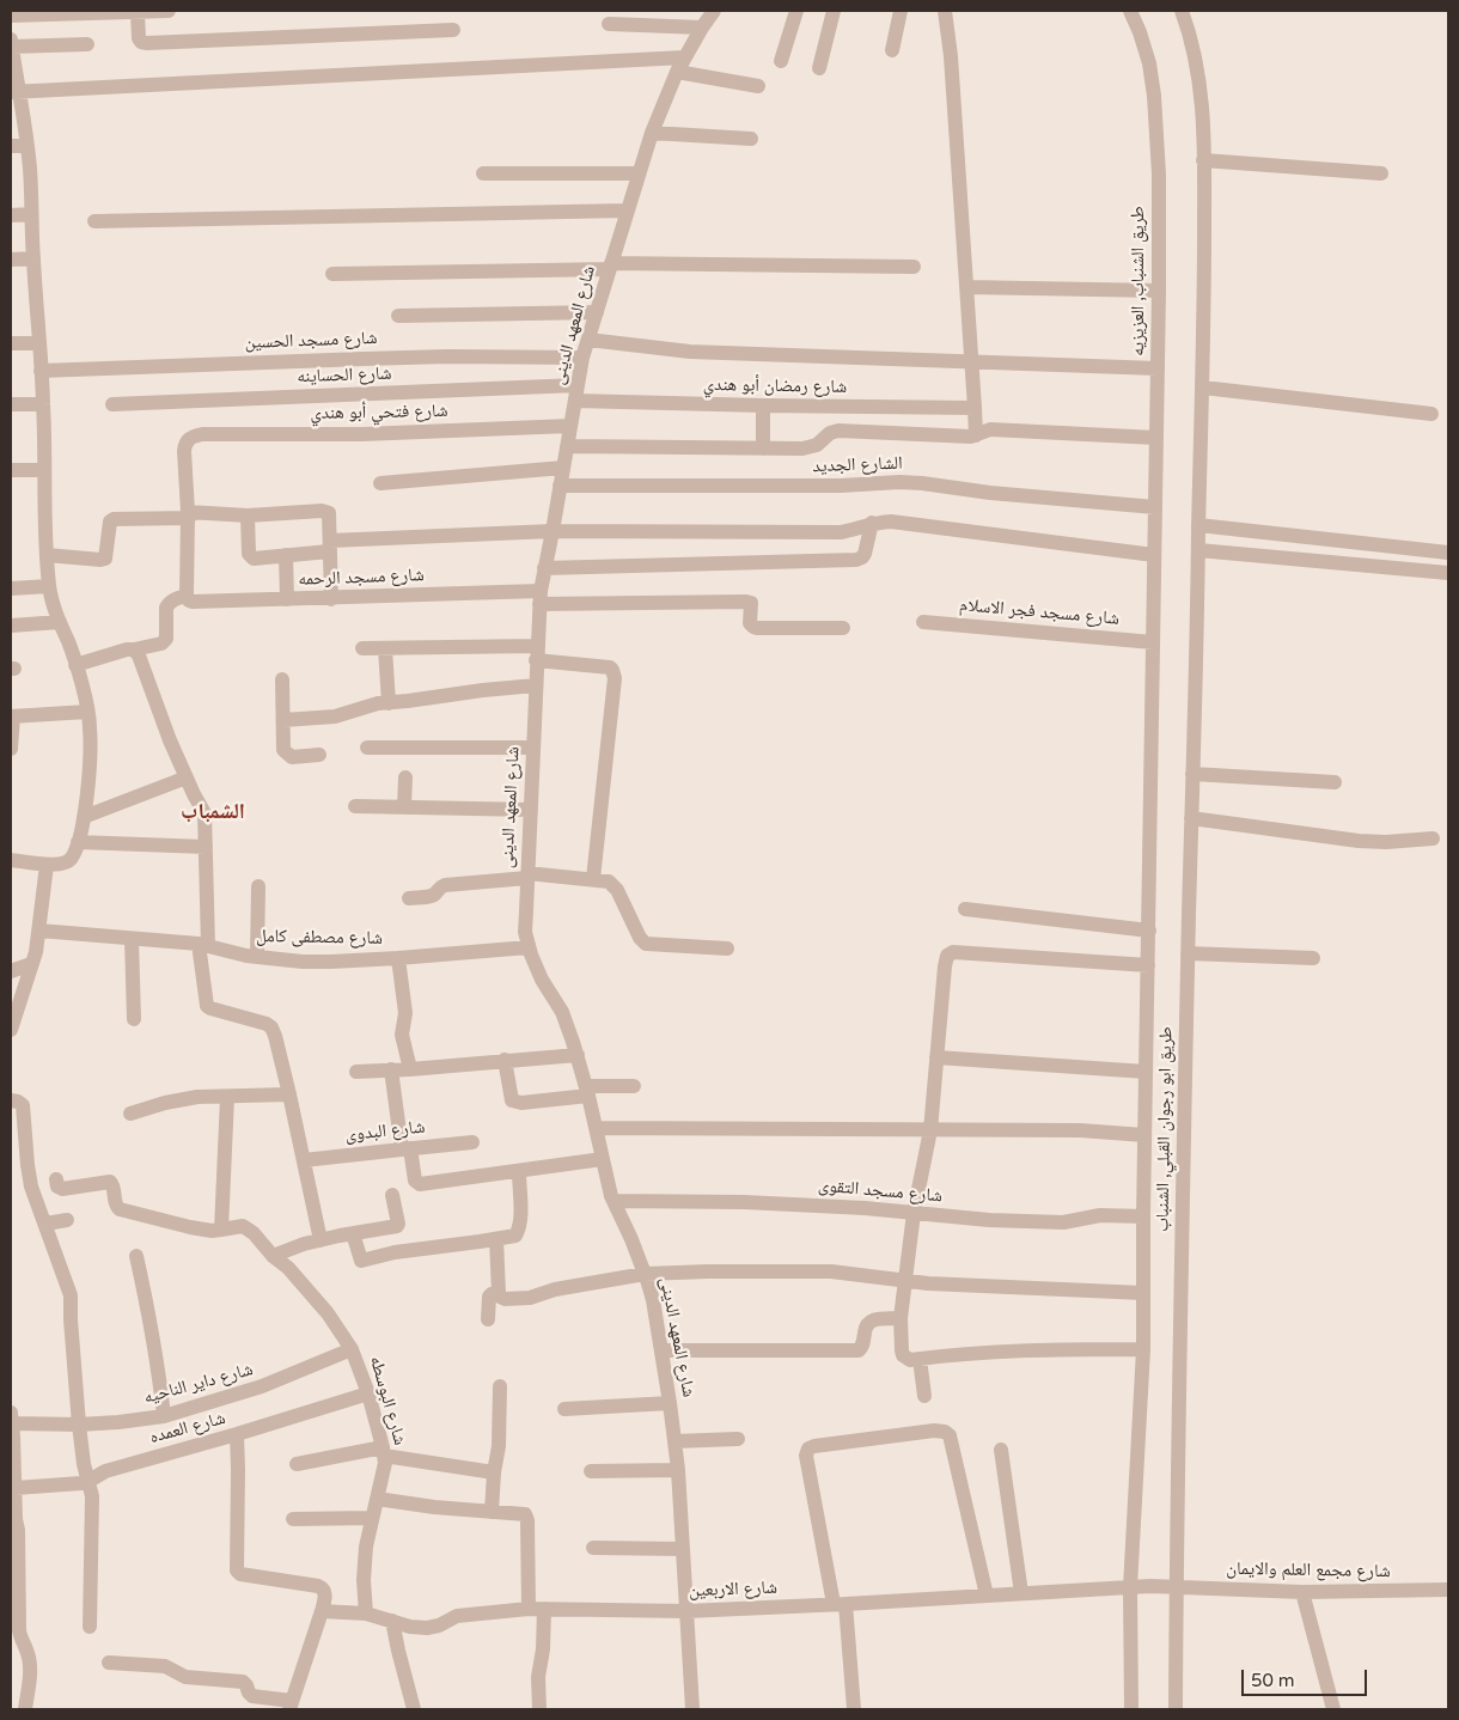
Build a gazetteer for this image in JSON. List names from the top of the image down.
{
  "streets": {
    "street": [
      "طريق الشنباب, العزيزيه",
      "شارع المعهد الدينى",
      "شارع مسجد الحسين",
      "شارع الحساينه",
      "شارع رمضان أبو هندي",
      "شارع فتحي أبو هندي",
      "الشارع الجديد",
      "شارع مسجد الرحمه",
      "شارع مسجد فجر الاسلام",
      "شارع مصطفى كامل",
      "طريق ابو رجوان القبلي, الشنباب",
      "شارع البدوى",
      "شارع مسجد التقوى",
      "شارع داير الناحيه",
      "شارع البوسطه",
      "شارع العمده",
      "شارع مجمع العلم والايمان",
      "شارع الاربعين"
    ]
  },
  "crossings": [
    ["طريق الشنباب, العزيزيه", "الشارع الجديد"],
    ["طريق الشنباب, العزيزيه", "طريق ابو رجوان القبلي, الشنباب"],
    ["شارع المعهد الدينى", "شارع مسجد الحسين"],
    ["شارع المعهد الدينى", "شارع الحساينه"],
    ["شارع المعهد الدينى", "شارع رمضان أبو هندي"],
    ["شارع المعهد الدينى", "شارع فتحي أبو هندي"],
    ["شارع المعهد الدينى", "الشارع الجديد"],
    ["شارع المعهد الدينى", "شارع مسجد الرحمه"],
    ["شارع المعهد الدينى", "شارع مصطفى كامل"],
    ["شارع المعهد الدينى", "شارع مسجد التقوى"],
    ["شارع المعهد الدينى", "شارع الاربعين"],
    ["شارع مسجد فجر الاسلام", "طريق ابو رجوان القبلي, الشنباب"],
    ["طريق ابو رجوان القبلي, الشنباب", "شارع مسجد التقوى"],
    ["طريق ابو رجوان القبلي, الشنباب", "شارع مجمع العلم والايمان"],
    ["طريق ابو رجوان القبلي, الشنباب", "شارع الاربعين"],
    ["شارع داير الناحيه", "شارع البوسطه"],
    ["شارع البوسطه", "شارع العمده"],
    ["شارع البوسطه", "شارع الاربعين"],
    ["شارع مجمع العلم والايمان", "شارع الاربعين"]
  ],
  "districts": ["الشمباب"],
  "scale_bar": "50 m"
}
